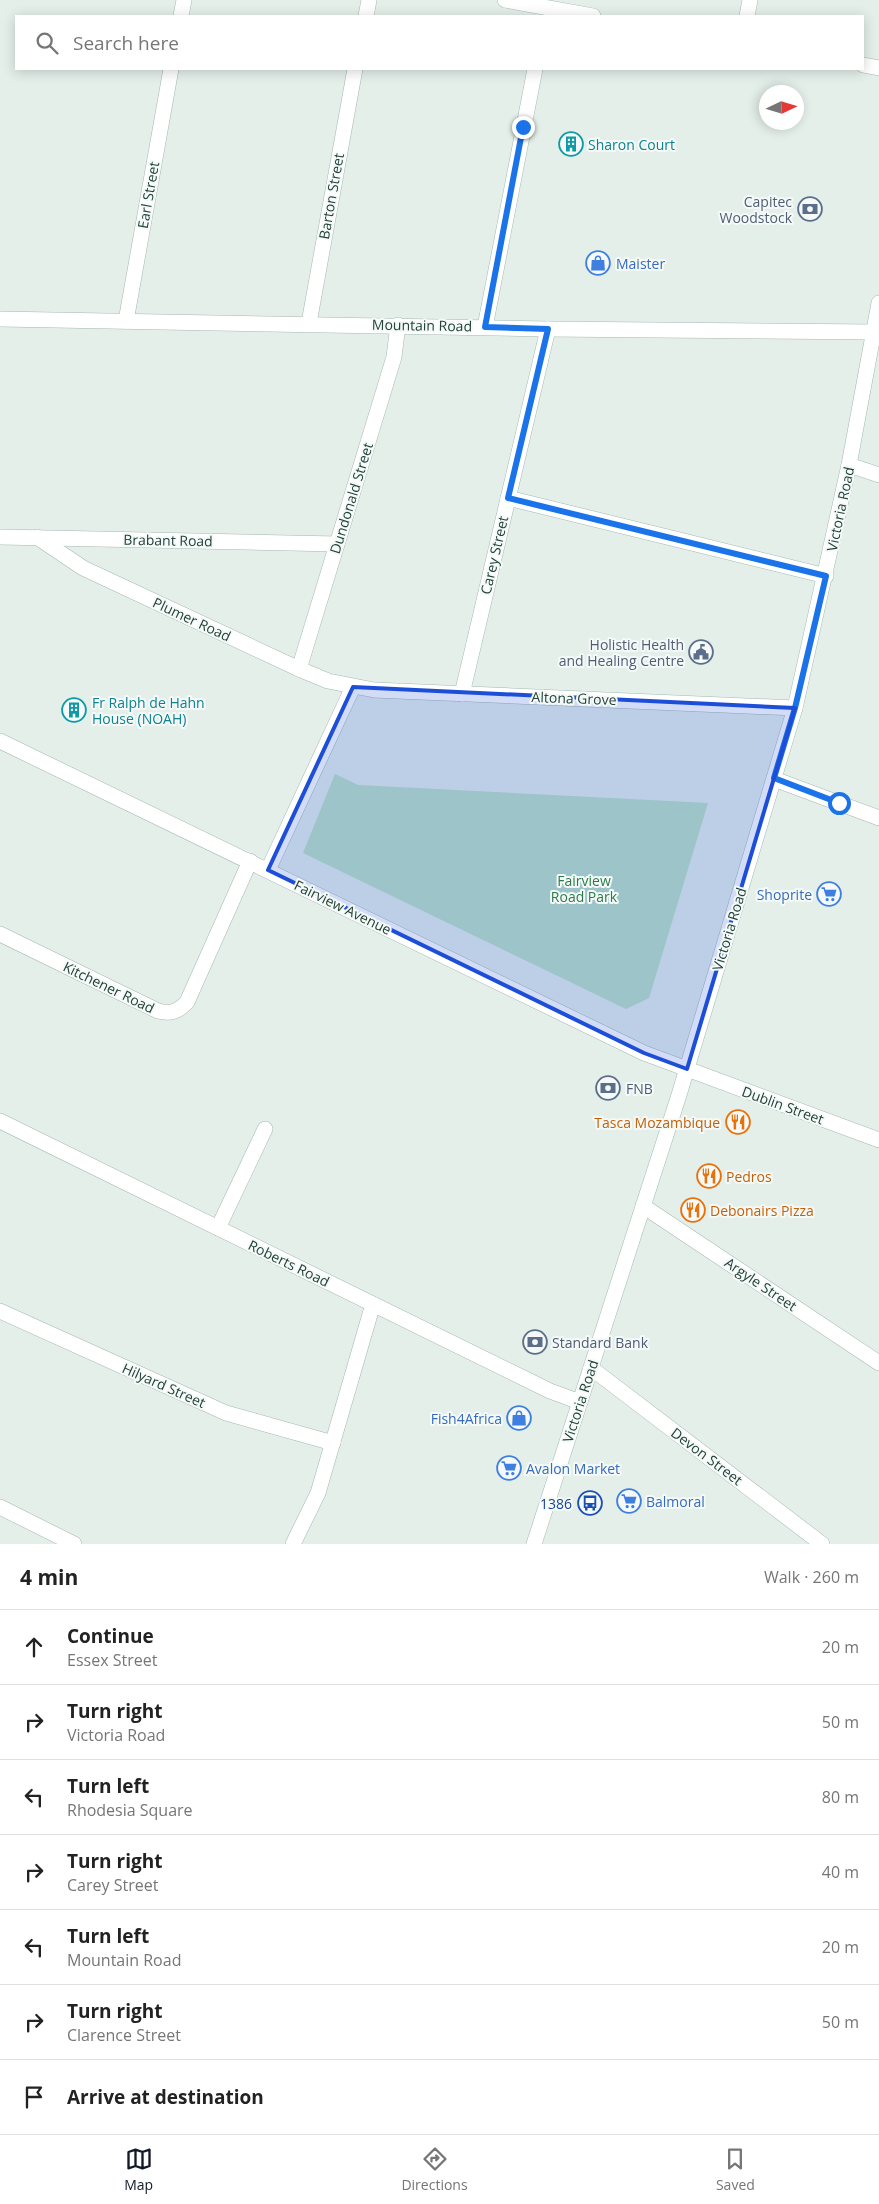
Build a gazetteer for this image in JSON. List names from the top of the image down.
{
  "streets": {
    "street": [
      "Earl Street",
      "Barton Street",
      "Mountain Road",
      "Dundonald Street",
      "Victoria Road",
      "Brabant Road",
      "Carey Street",
      "Plumer Road",
      "Altona Grove",
      "Fairview Avenue",
      "Kitchener Road",
      "Dublin Street",
      "Roberts Road",
      "Argyle Street",
      "Hilyard Street",
      "Devon Street"
    ]
  },
  "crossings": [
    ["Earl Street", "Mountain Road"],
    ["Barton Street", "Mountain Road"],
    ["Mountain Road", "Dundonald Street"],
    ["Mountain Road", "Victoria Road"],
    ["Mountain Road", "Carey Street"],
    ["Dundonald Street", "Brabant Road"],
    ["Dundonald Street", "Plumer Road"],
    ["Victoria Road", "Altona Grove"],
    ["Victoria Road", "Fairview Avenue"],
    ["Victoria Road", "Dublin Street"],
    ["Victoria Road", "Roberts Road"],
    ["Victoria Road", "Argyle Street"],
    ["Victoria Road", "Devon Street"],
    ["Brabant Road", "Plumer Road"],
    ["Carey Street", "Altona Grove"],
    ["Plumer Road", "Altona Grove"],
    ["Fairview Avenue", "Kitchener Road"],
    ["Fairview Avenue", "Dublin Street"]
  ],
  "parks": ["Fairview Road Park"],
  "places": {
    "building": ["Sharon Court", "Fr Ralph de Hahn House (NOAH)"],
    "bank": ["Capitec Woodstock", "FNB", "Standard Bank"],
    "shop": ["Maister", "Fish4Africa"],
    "public building": ["Holistic Health and Healing Centre"],
    "supermarket": ["Shoprite", "Avalon Market", "Balmoral"],
    "restaurant": ["Tasca Mozambique", "Pedros", "Debonairs Pizza"],
    "bus stop": ["1386"]
  },
  "north": "right",
  "page": {
    "search": "Search here",
    "heading": ["4 min", "Walk · 260 m"],
    "list": [
      ["Continue", "Essex Street", "20 m"],
      ["Turn right", "Victoria Road", "50 m"],
      ["Turn left", "Rhodesia Square", "80 m"],
      ["Turn right", "Carey Street", "40 m"],
      ["Turn left", "Mountain Road", "20 m"],
      ["Turn right", "Clarence Street", "50 m"],
      "Arrive at destination"
    ],
    "nav": ["Map", "Directions", "Saved"]
  }
}
